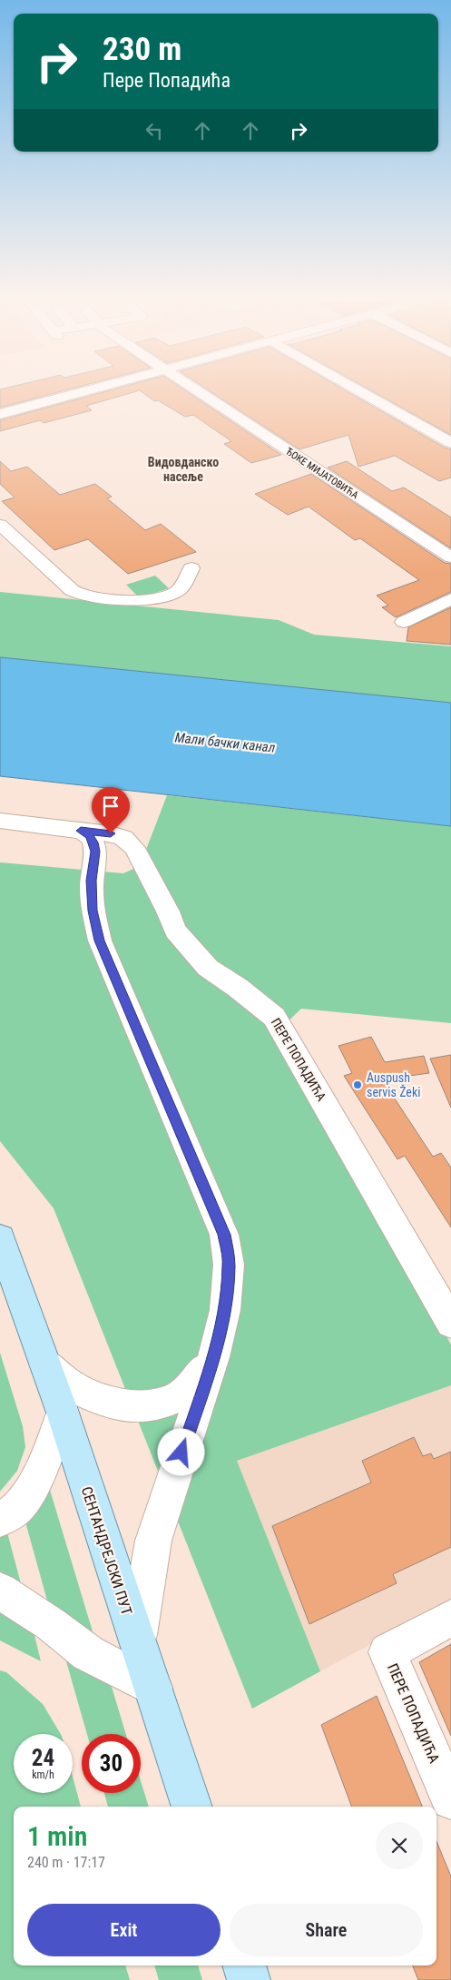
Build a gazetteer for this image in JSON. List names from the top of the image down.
{
  "streets": {
    "main road": ["СЕНТАНДРЕЈСКИ ПУТ"],
    "street": ["ЂОКЕ МИЈАТОВИЋА", "ПЕРЕ ПОПАДИЋА"]
  },
  "districts": ["Видовданско насеље"],
  "water": ["Мали бачки канал"],
  "places": ["Auspush servis Žeki"],
  "page": {
    "turn": ["230 m", "Пере Попадића"],
    "speed": "24 km/h",
    "limit": "30",
    "heading": ["1 min", "240 m · 17:17"],
    "buttons": ["Exit", "Share"]
  }
}
